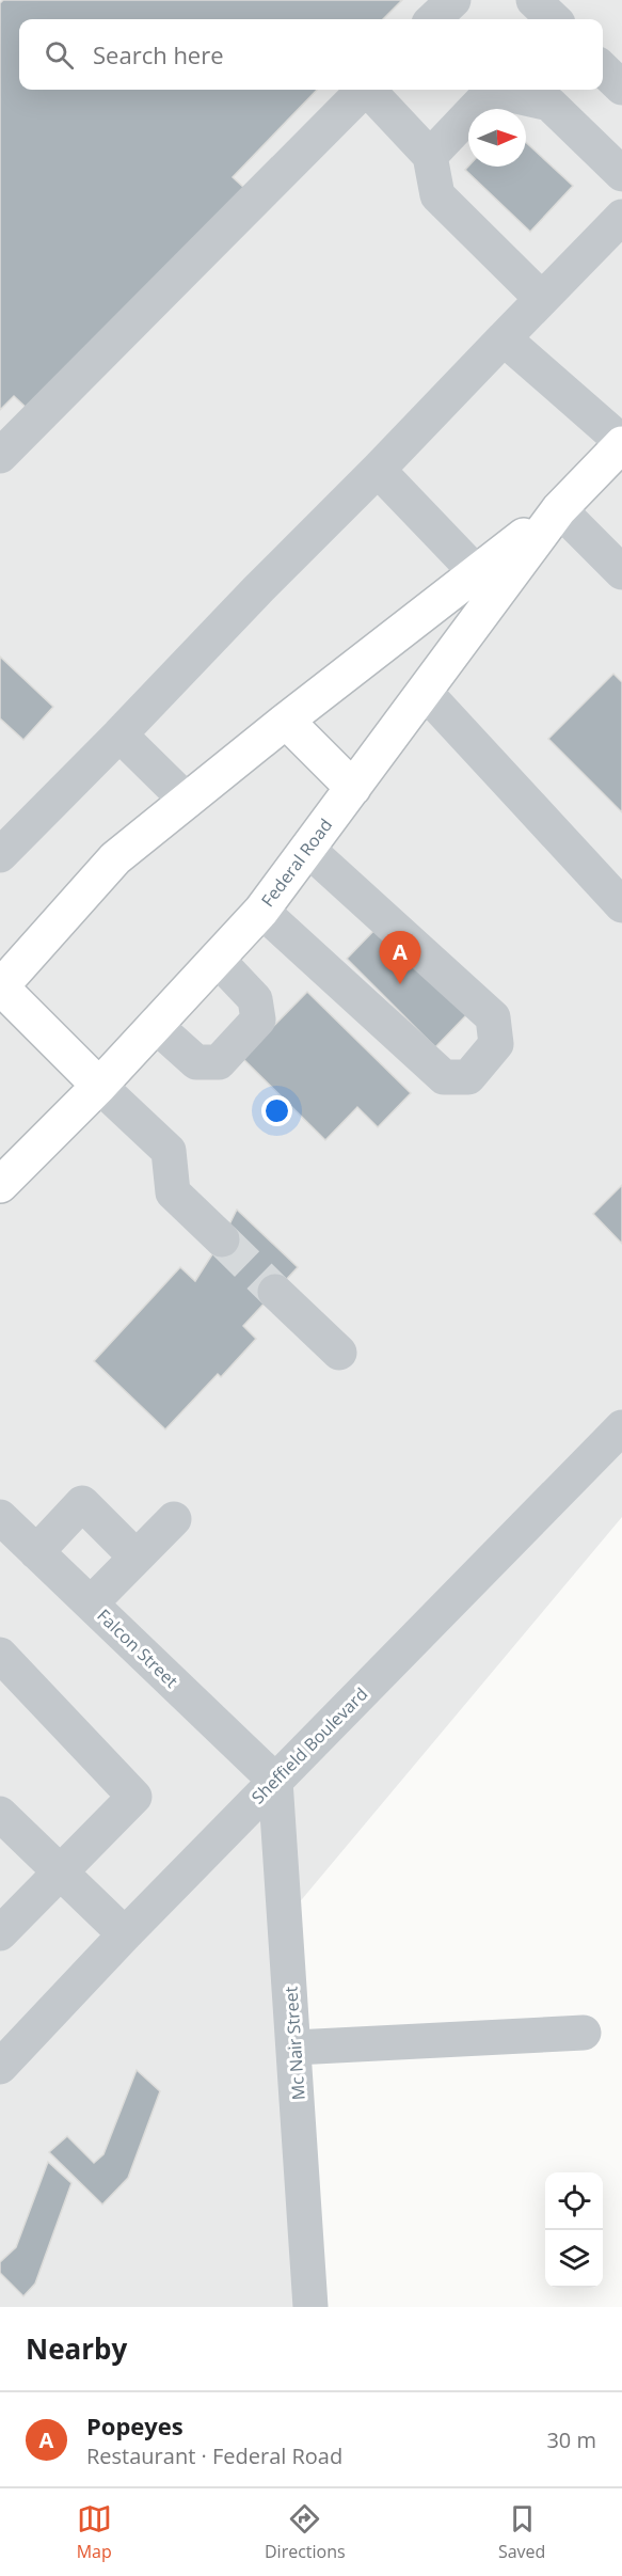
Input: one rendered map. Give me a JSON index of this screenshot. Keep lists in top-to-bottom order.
{
  "streets": {
    "main road": ["Federal Road"],
    "street": ["Falcon Street", "Sheffield Boulevard", "Mc Nair Street"]
  },
  "crossings": [
    ["Falcon Street", "Sheffield Boulevard"],
    ["Falcon Street", "Mc Nair Street"],
    ["Sheffield Boulevard", "Mc Nair Street"]
  ],
  "north": "right",
  "page": {
    "search": "Search here",
    "pins": "A",
    "heading": "Nearby",
    "list": [
      {
        "mark": "A",
        "name": "Popeyes",
        "note": "Restaurant · Federal Road",
        "value": "30 m"
      }
    ],
    "nav": ["Map", "Directions", "Saved"]
  }
}
